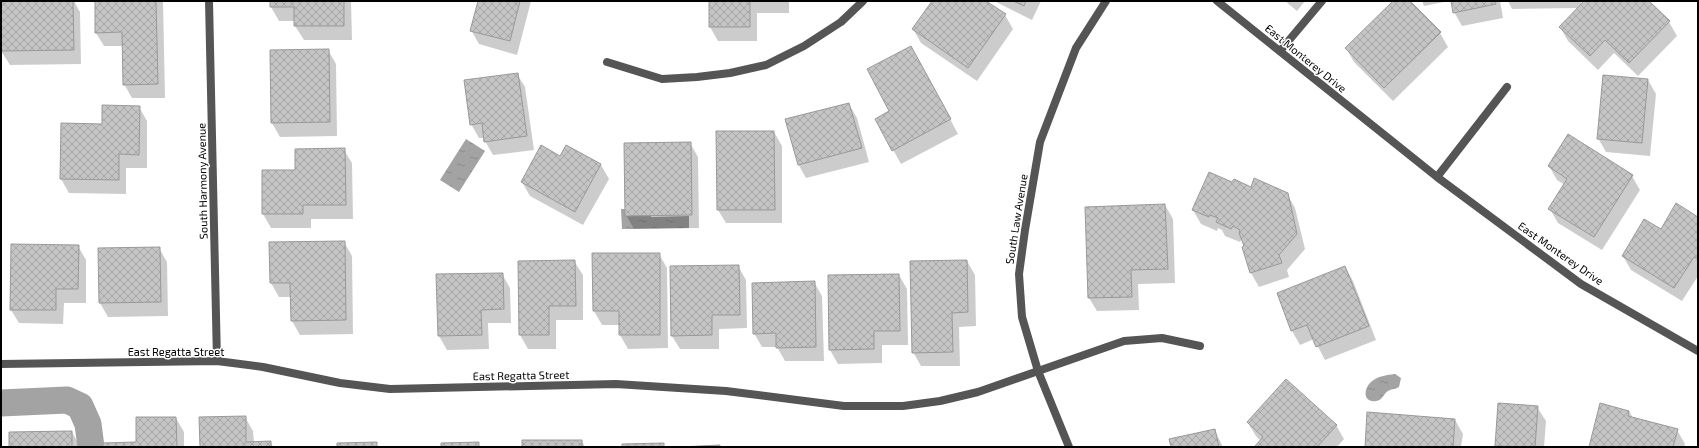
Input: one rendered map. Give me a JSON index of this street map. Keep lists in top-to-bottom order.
{
  "streets": {
    "street": [
      "East Monterey Drive",
      "South Harmony Avenue",
      "South Law Avenue",
      "East Regatta Street"
    ]
  },
  "crossings": [
    ["South Harmony Avenue", "East Regatta Street"],
    ["South Law Avenue", "East Regatta Street"]
  ]
}
